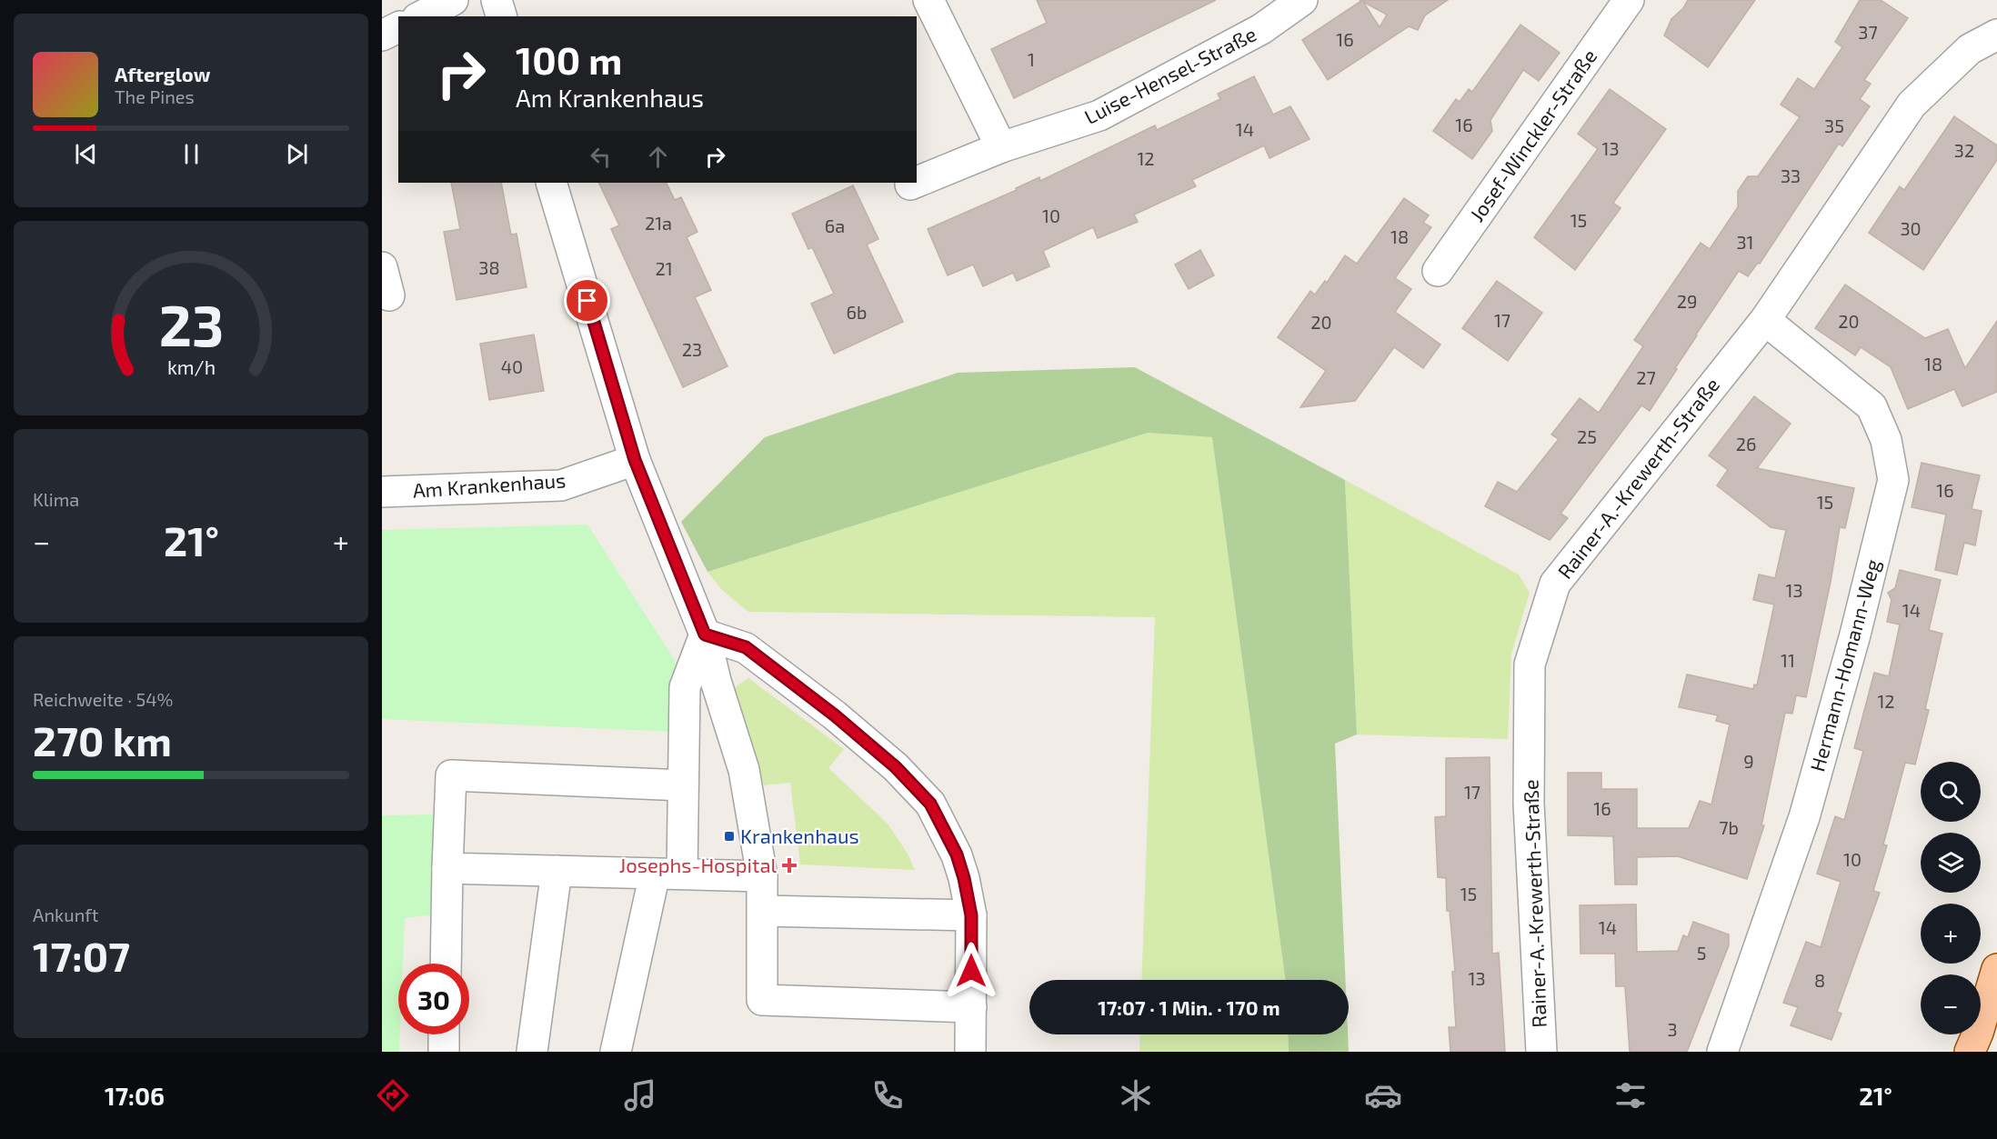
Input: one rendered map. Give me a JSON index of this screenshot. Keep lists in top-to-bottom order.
{
  "streets": {
    "street": [
      "Luise-Hensel-Straße",
      "Josef-Winckler-Straße",
      "Rainer-A.-Krewerth-Straße",
      "Am Krankenhaus",
      "Hermann-Homann-Weg"
    ]
  },
  "crossings": [
    ["Rainer-A.-Krewerth-Straße", "Hermann-Homann-Weg"]
  ],
  "places": {
    "transit": ["Krankenhaus"],
    "health": ["Josephs-Hospital"]
  },
  "house_numbers": [
    "37",
    "16",
    "1",
    "16",
    "35",
    "14",
    "13",
    "32",
    "12",
    "33",
    "10",
    "15",
    "21a",
    "6a",
    "30",
    "18",
    "31",
    "38",
    "21",
    "29",
    "6b",
    "17",
    "20",
    "20",
    "23",
    "18",
    "40",
    "27",
    "25",
    "26",
    "16",
    "15",
    "13",
    "14",
    "11",
    "12",
    "9",
    "17",
    "16",
    "7b",
    "10",
    "15",
    "14",
    "5",
    "13",
    "8",
    "3"
  ],
  "page": {
    "turn": ["100 m", "Am Krankenhaus"],
    "song": ["Afterglow", "The Pines"],
    "tile": [
      "Klima",
      ["Reichweite · 54%", "270 km"],
      ["Ankunft", "17:07"]
    ],
    "heat": ["−", "21°", "+"],
    "map_buttons": ["+", "−"],
    "limit": "30",
    "trip": "17:07 · 1 Min. · 170 m",
    "tabs": ["17:06", "21°"],
    "gauge": ["23", "km/h"]
  }
}
